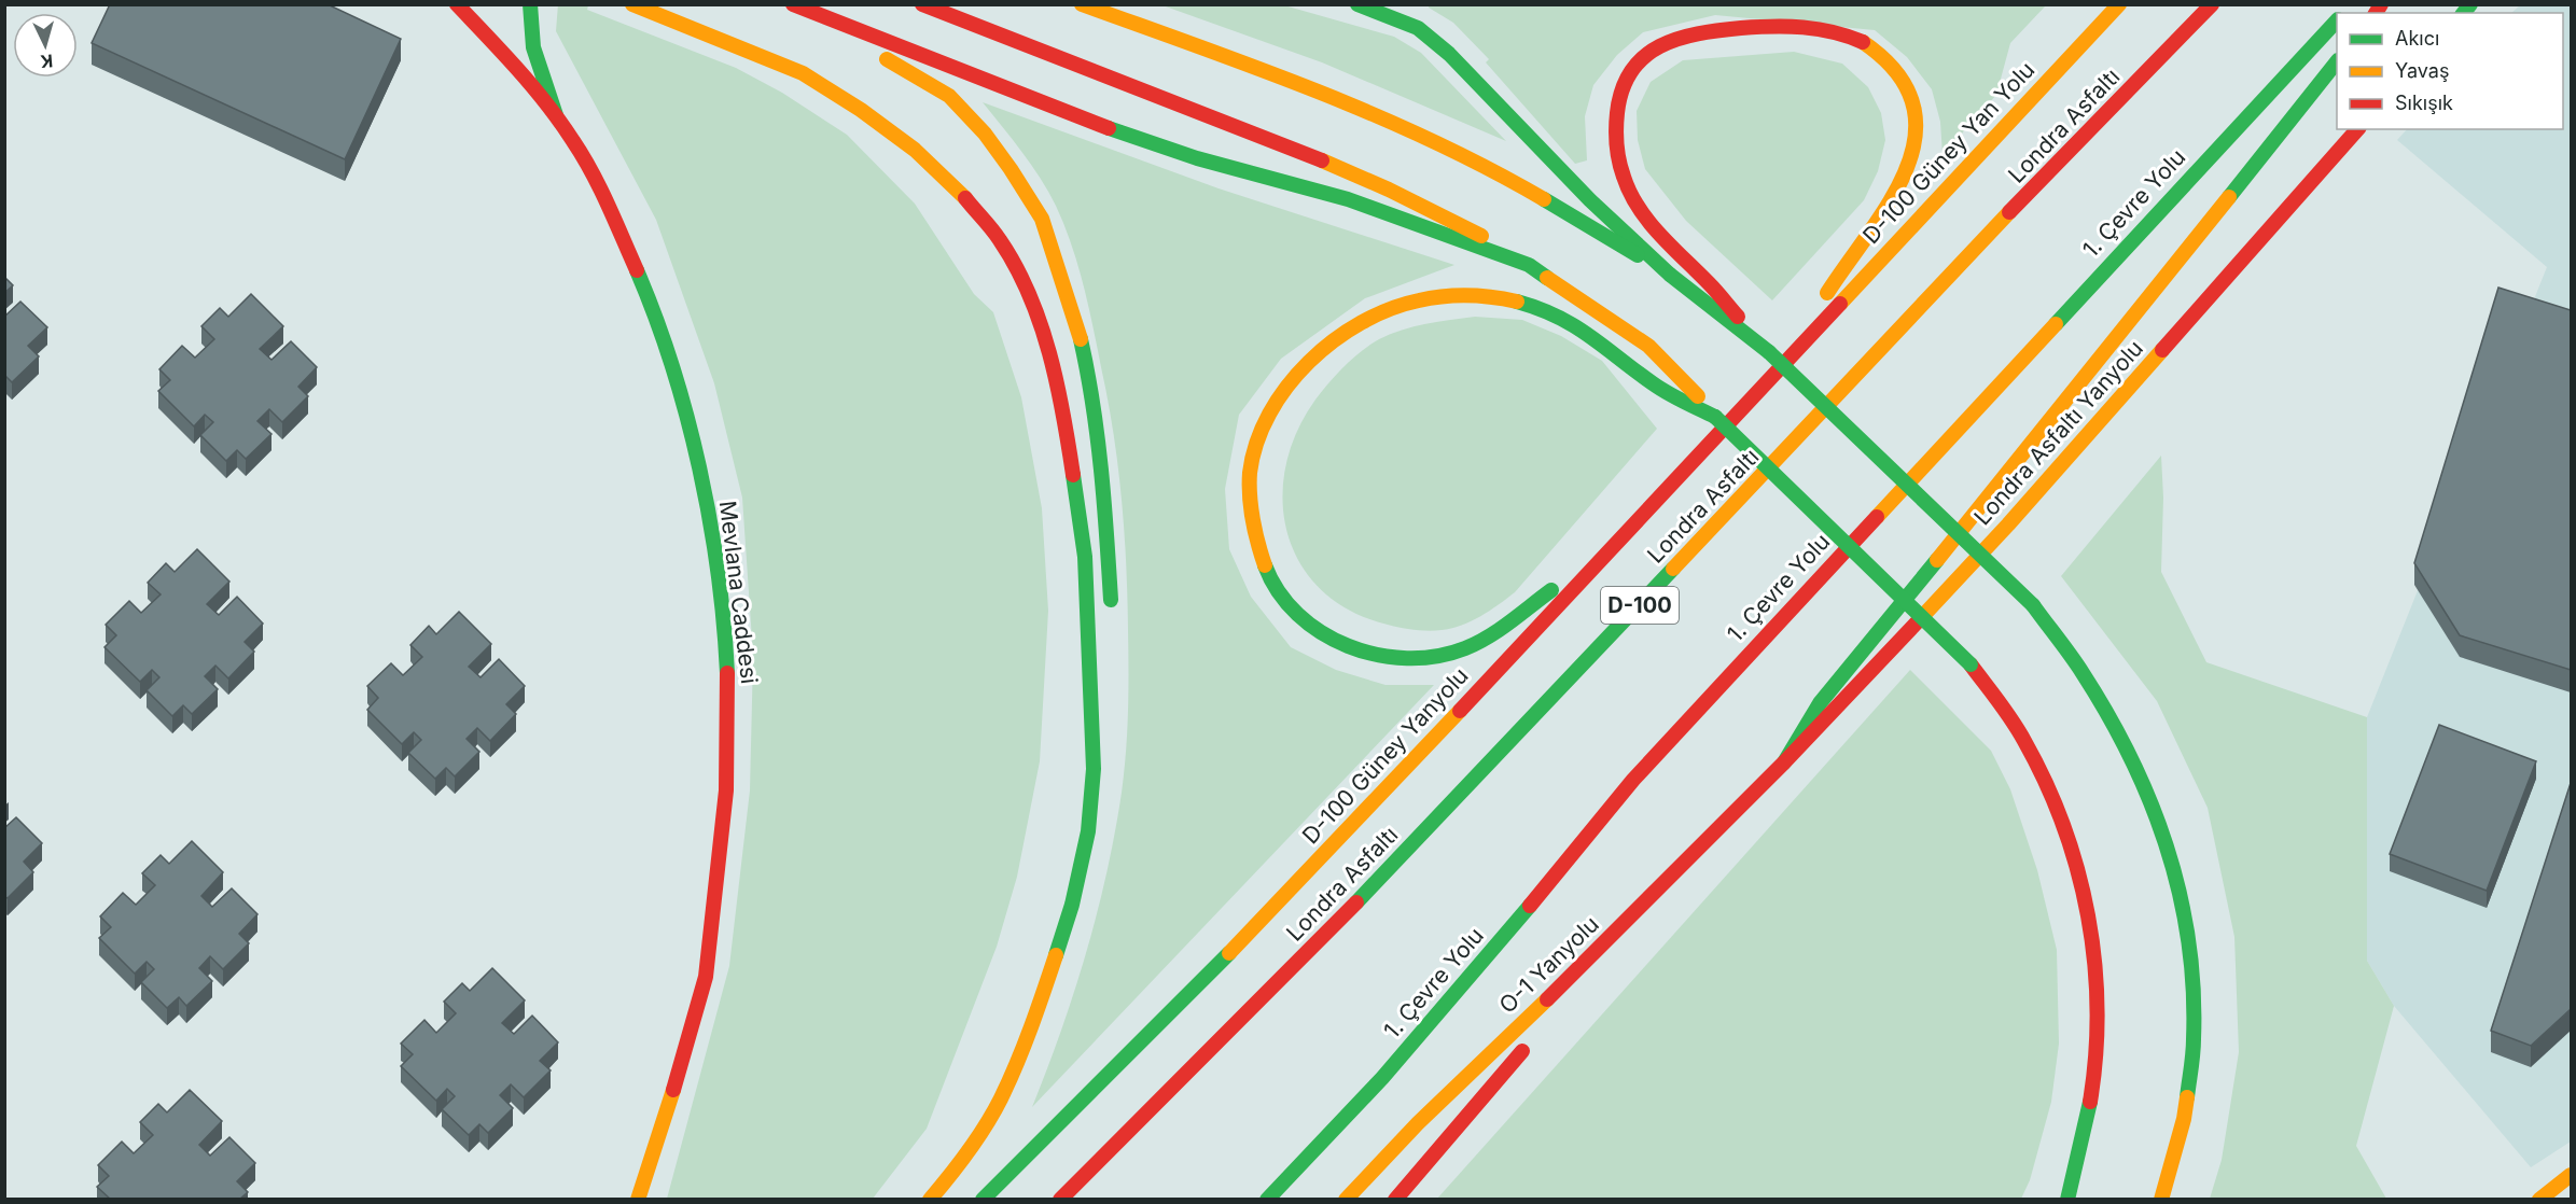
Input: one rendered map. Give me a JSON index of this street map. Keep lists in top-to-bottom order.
{
  "streets": {
    "main road": [
      "Londra Asfaltı",
      "D-100 Güney Yan Yolu",
      "1. Çevre Yolu",
      "Londra Asfaltı Yanyolu",
      "Mevlana Caddesi",
      "D-100",
      "D-100 Güney Yanyolu",
      "O-1 Yanyolu"
    ]
  },
  "crossings": [
    ["D-100 Güney Yan Yolu", "D-100 Güney Yanyolu"],
    ["Londra Asfaltı Yanyolu", "O-1 Yanyolu"]
  ],
  "legend": ["Akıcı", "Yavaş", "Sıkışık"],
  "north": "bottom"
}
